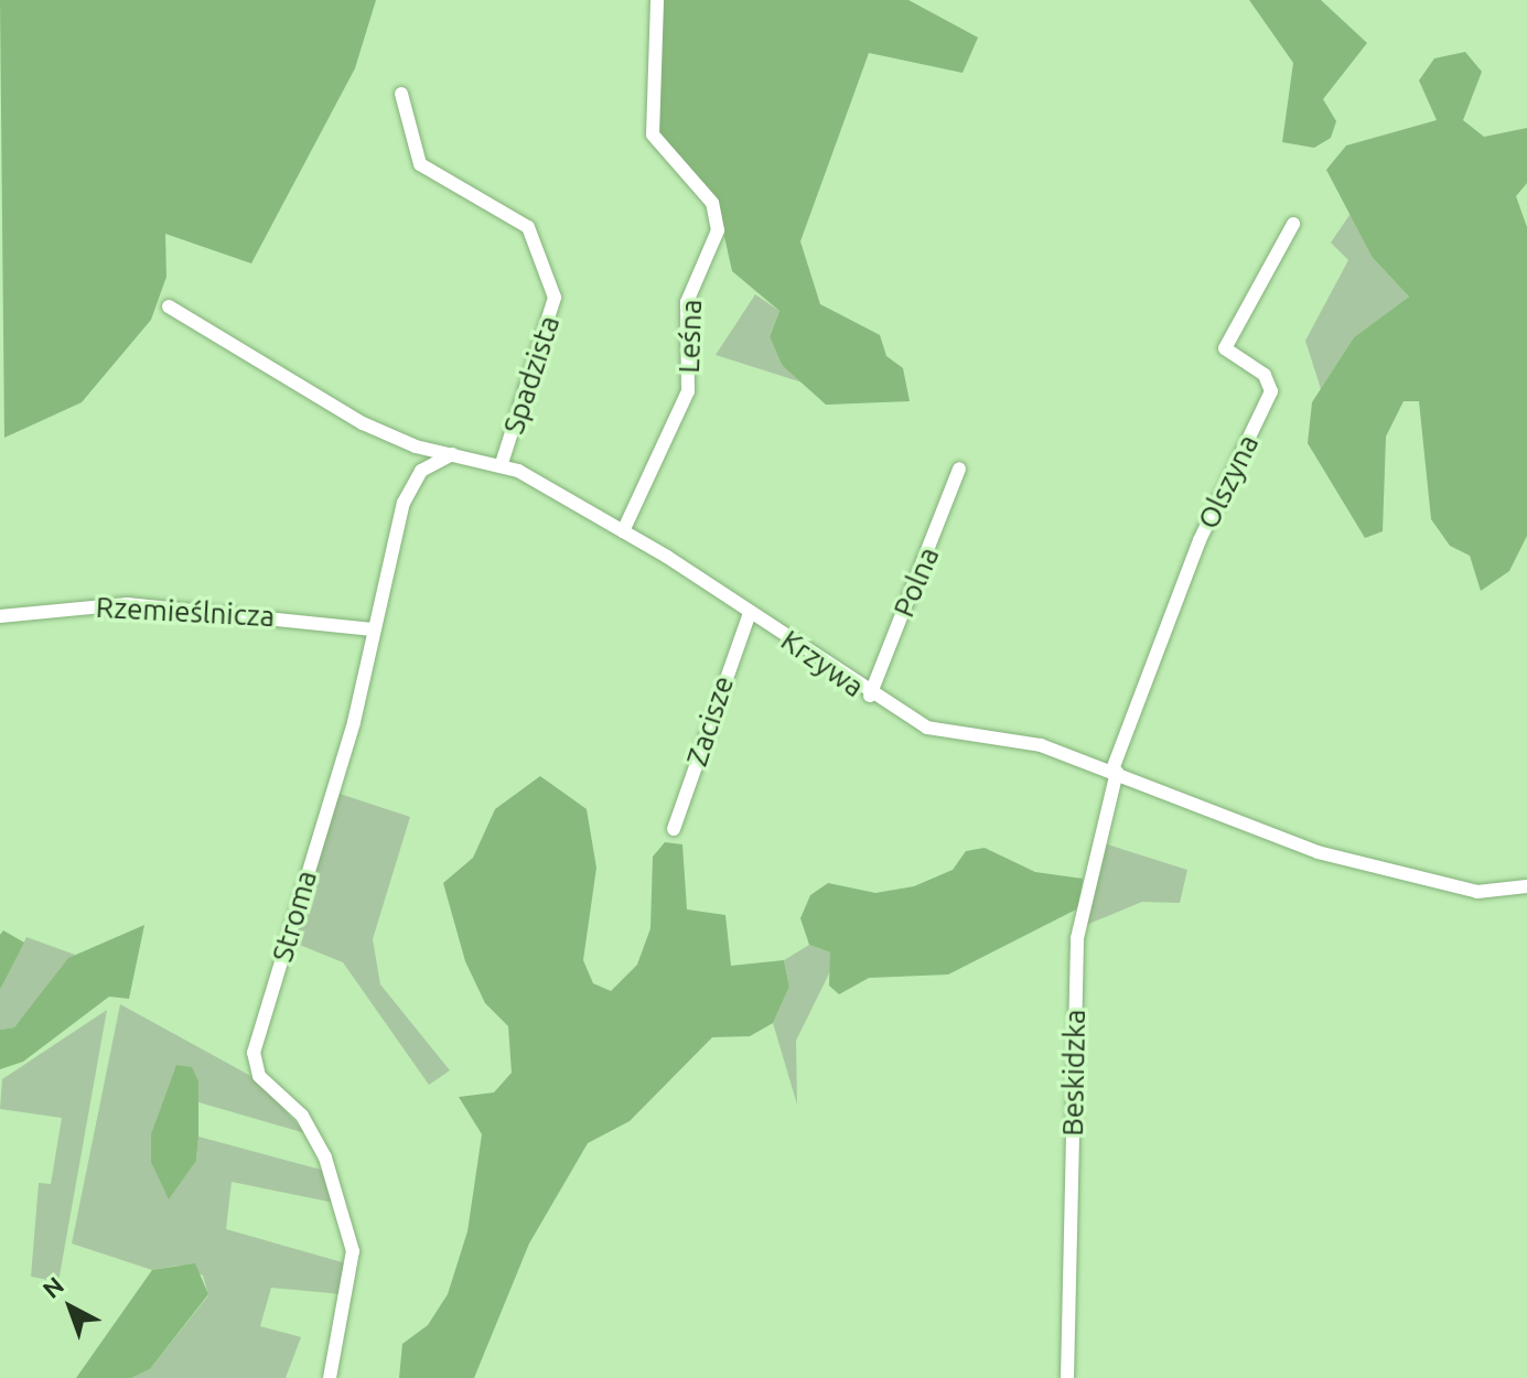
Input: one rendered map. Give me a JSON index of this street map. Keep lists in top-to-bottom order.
{
  "streets": {
    "street": [
      "Leśna",
      "Spadzista",
      "Olszyna",
      "Polna",
      "Rzemieślnicza",
      "Krzywa",
      "Zacisze",
      "Stroma",
      "Beskidzka"
    ]
  },
  "crossings": [
    ["Leśna", "Krzywa"],
    ["Spadzista", "Krzywa"],
    ["Olszyna", "Krzywa"],
    ["Olszyna", "Beskidzka"],
    ["Polna", "Krzywa"],
    ["Rzemieślnicza", "Stroma"],
    ["Krzywa", "Zacisze"],
    ["Krzywa", "Stroma"],
    ["Krzywa", "Beskidzka"]
  ],
  "north": "top left"
}
